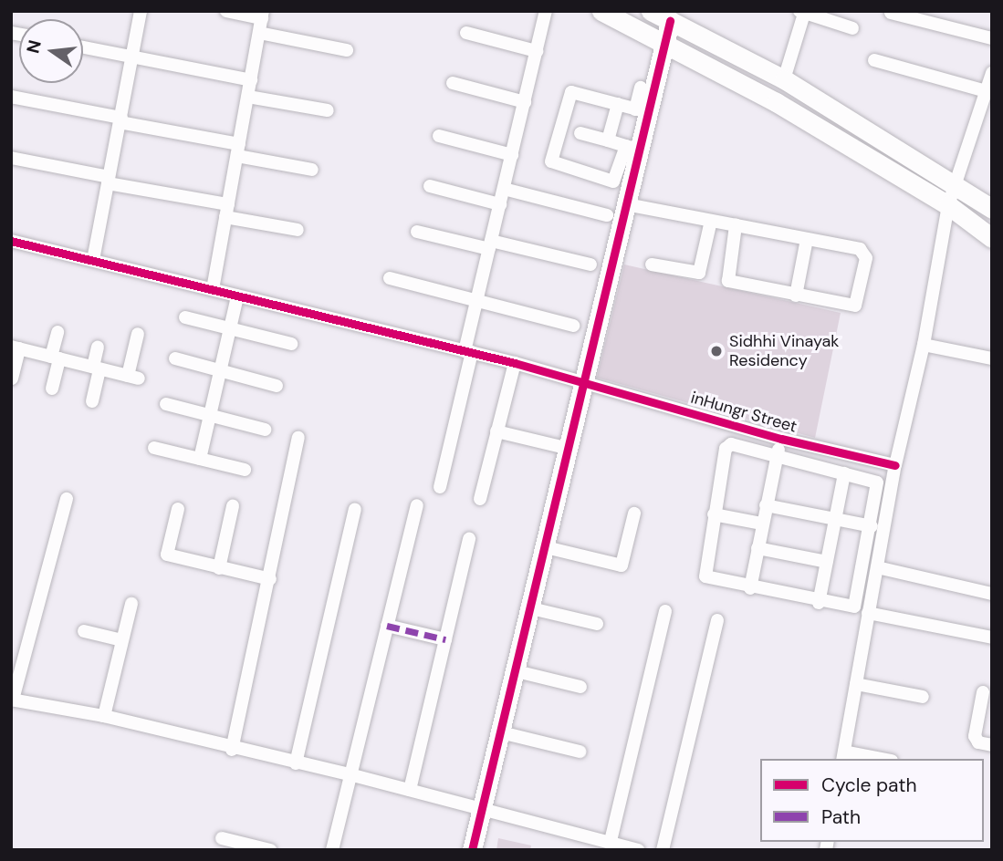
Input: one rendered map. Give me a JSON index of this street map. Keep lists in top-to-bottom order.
{
  "streets": {
    "street": ["inHungr Street"]
  },
  "places": ["Sidhhi Vinayak Residency"],
  "legend": ["Cycle path", "Path"],
  "north": "left"
}
